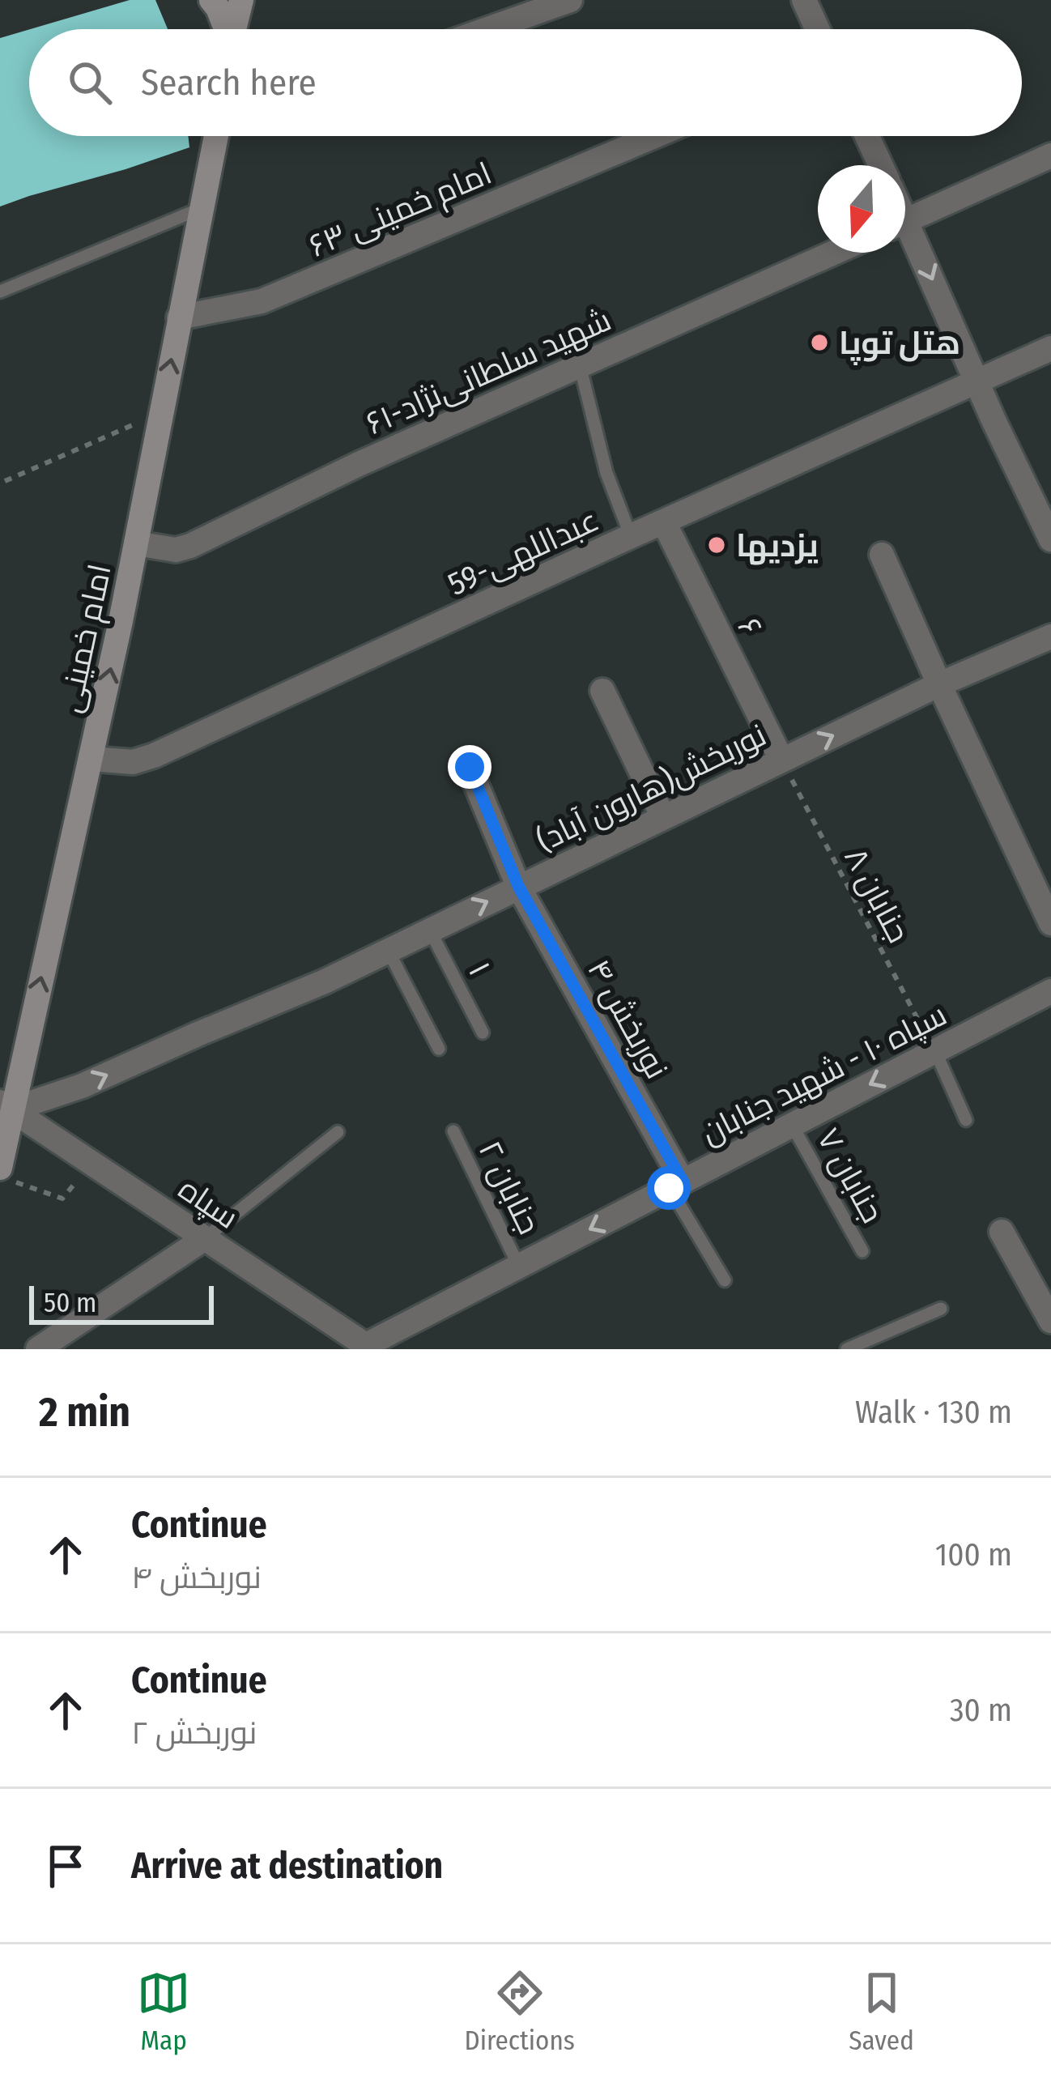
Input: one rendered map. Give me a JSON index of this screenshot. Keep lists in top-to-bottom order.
{
  "streets": {
    "main road": ["امام خمینی"],
    "street": [
      "امام خمینی ۶۳",
      "شهید سلطانی‌نژاد-۶۱",
      "عبداللهی-59",
      "۶",
      "نوربخش(هارون آباد)",
      "نوربخش ۴",
      "سپاه ۱۰ - شهید جنابان",
      "سپاه"
    ],
    "lane": ["۱", "جنابان ۷", "جنابان ۲"],
    "path": ["جنابان ۸"]
  },
  "crossings": [
    ["امام خمینی ۶۳", "امام خمینی"],
    ["شهید سلطانی‌نژاد-۶۱", "امام خمینی"],
    ["عبداللهی-59", "۶"],
    ["عبداللهی-59", "امام خمینی"],
    ["۶", "نوربخش(هارون آباد)"],
    ["۶", "جنابان ۸"],
    ["امام خمینی", "نوربخش(هارون آباد)"],
    ["امام خمینی", "سپاه"],
    ["نوربخش(هارون آباد)", "جنابان ۸"],
    ["نوربخش(هارون آباد)", "۱"],
    ["نوربخش(هارون آباد)", "نوربخش ۴"],
    ["نوربخش(هارون آباد)", "سپاه"],
    ["جنابان ۸", "سپاه ۱۰ - شهید جنابان"],
    ["نوربخش ۴", "سپاه ۱۰ - شهید جنابان"],
    ["سپاه ۱۰ - شهید جنابان", "جنابان ۷"],
    ["سپاه ۱۰ - شهید جنابان", "جنابان ۲"],
    ["سپاه ۱۰ - شهید جنابان", "سپاه"]
  ],
  "one_way": ["امام خمینی", "نوربخش(هارون آباد)", "سپاه ۱۰ - شهید جنابان"],
  "places": ["هتل توپا", "یزدیها"],
  "scale_bar": "50 m",
  "north": "bottom",
  "page": {
    "search": "Search here",
    "scale": "50 m",
    "heading": ["2 min", "Walk · 130 m"],
    "list": [
      ["Continue", "نوربخش ۴", "100 m"],
      ["Continue", "نوربخش ۲", "30 m"],
      "Arrive at destination"
    ],
    "nav": ["Map", "Directions", "Saved"]
  }
}
